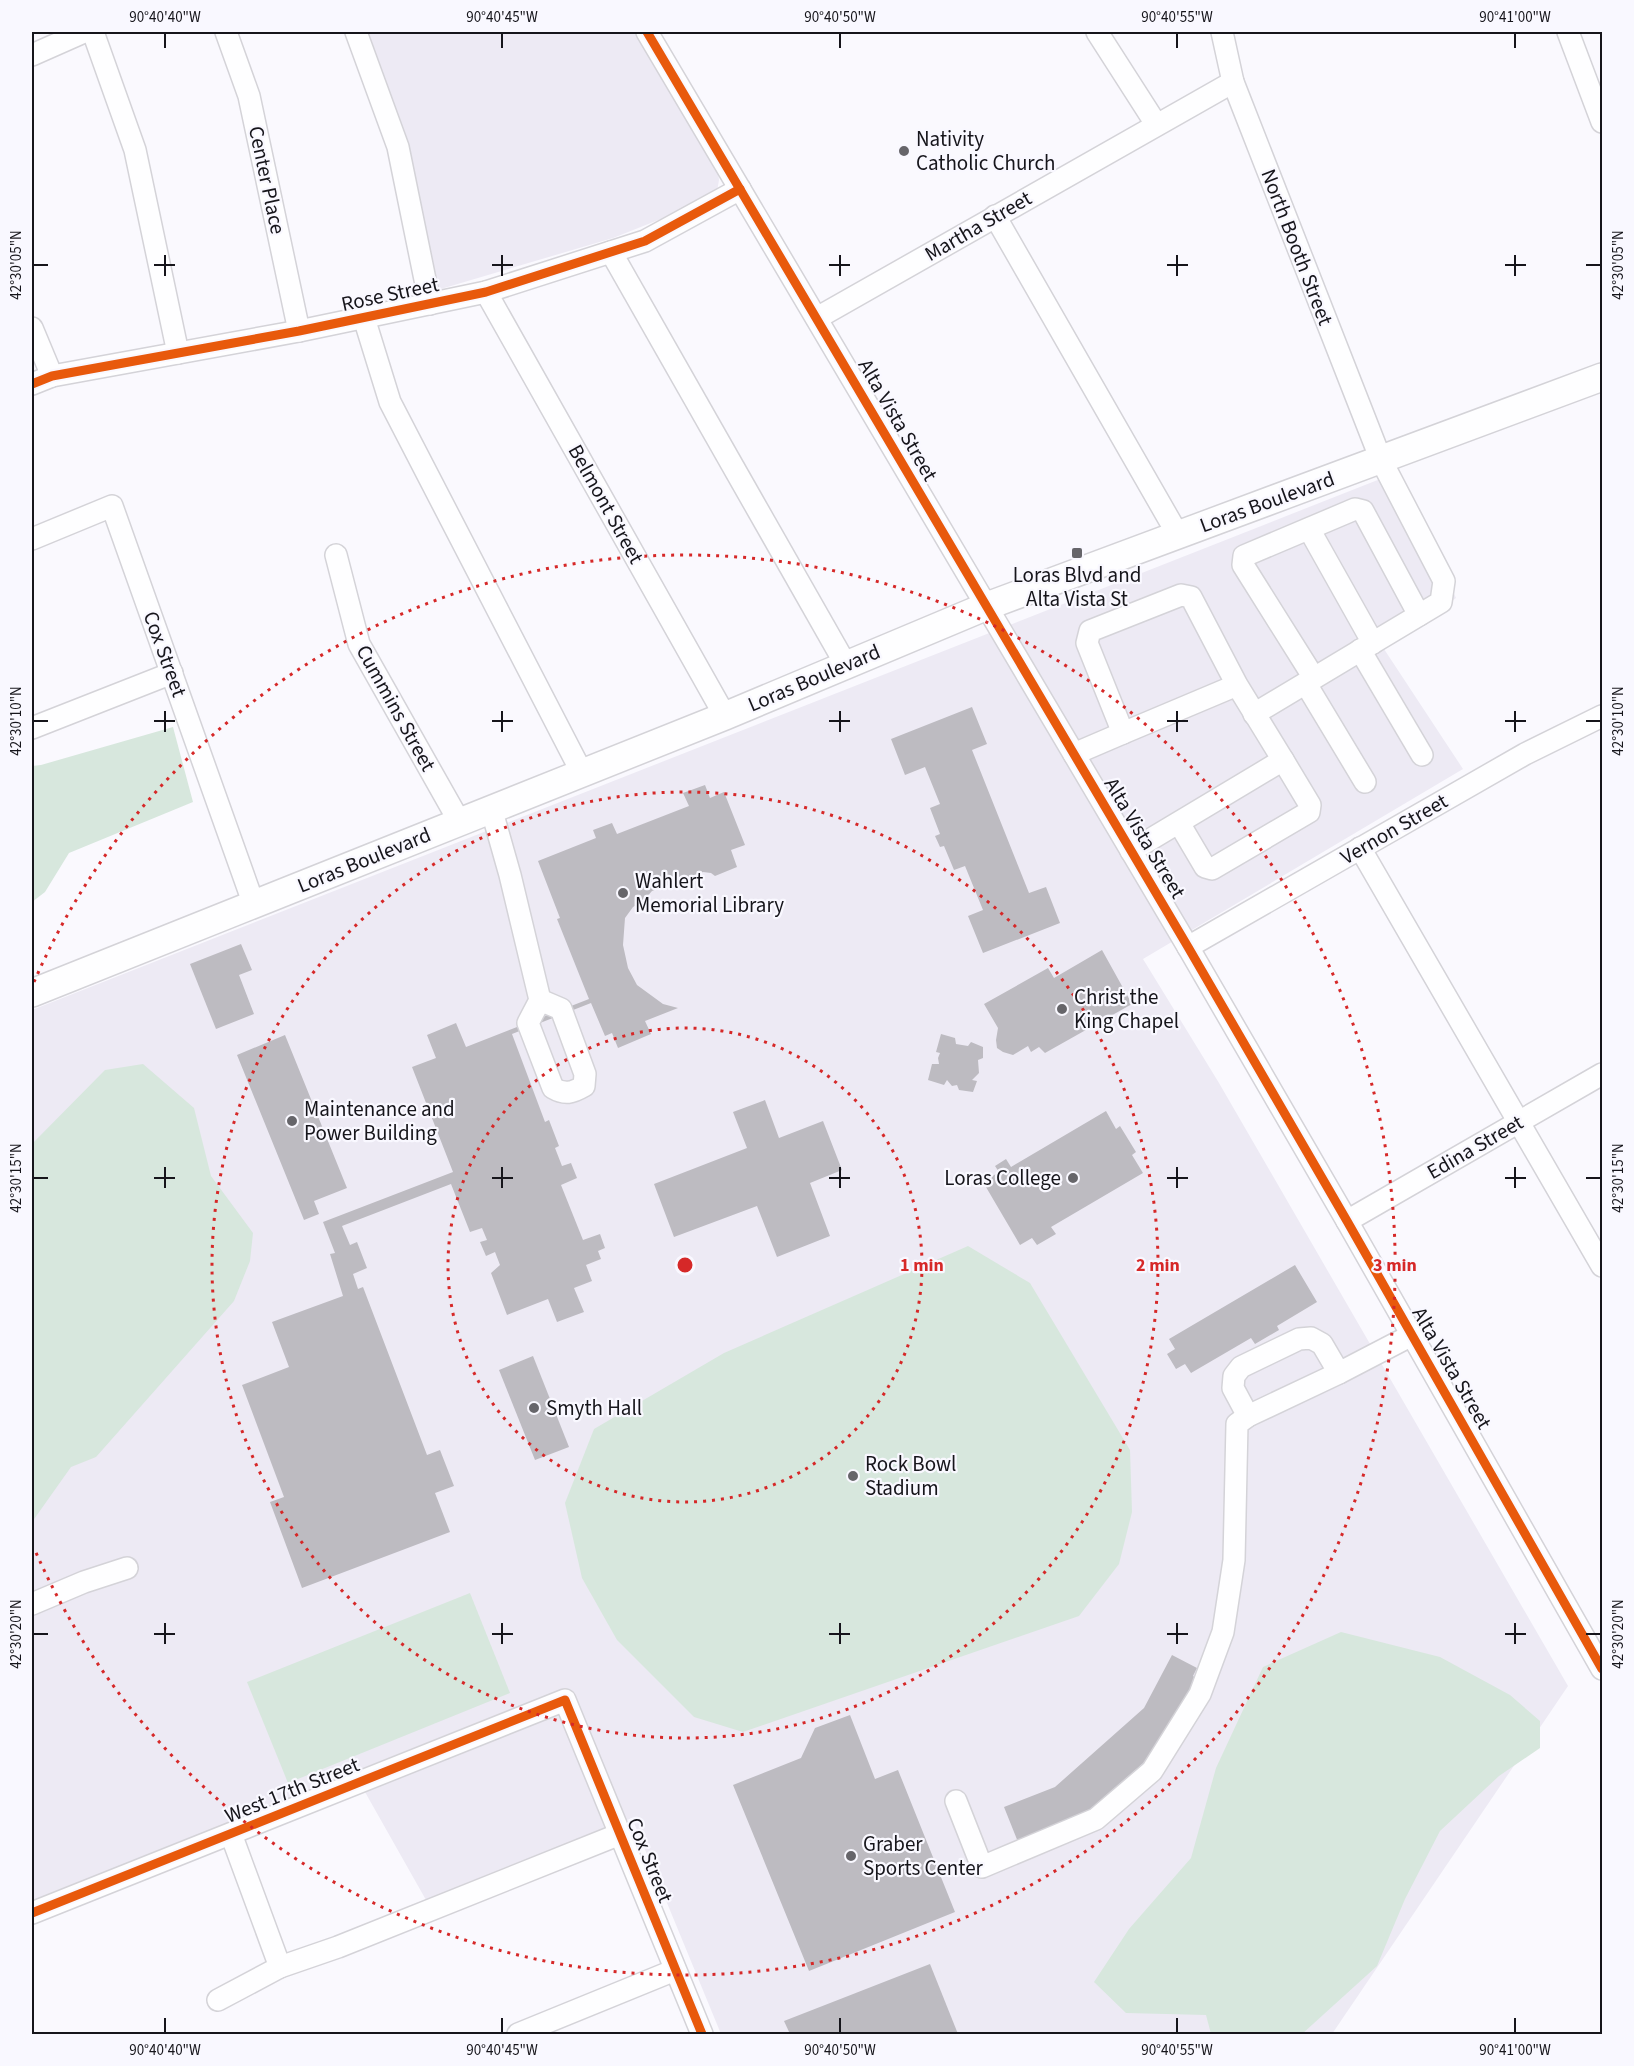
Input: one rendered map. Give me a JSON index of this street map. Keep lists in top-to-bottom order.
{
  "streets": {
    "main road": ["Loras Boulevard"],
    "street": [
      "Center Place",
      "Martha Street",
      "North Booth Street",
      "Rose Street",
      "Alta Vista Street",
      "Belmont Street",
      "Cox Street",
      "Cummins Street",
      "Vernon Street",
      "Edina Street",
      "West 17th Street"
    ]
  },
  "crossings": [
    ["Center Place", "Rose Street"],
    ["Martha Street", "North Booth Street"],
    ["Martha Street", "Alta Vista Street"],
    ["North Booth Street", "Loras Boulevard"],
    ["Rose Street", "Alta Vista Street"],
    ["Rose Street", "Belmont Street"],
    ["Alta Vista Street", "Loras Boulevard"],
    ["Alta Vista Street", "Vernon Street"],
    ["Alta Vista Street", "Edina Street"],
    ["Loras Boulevard", "Belmont Street"],
    ["Loras Boulevard", "Cox Street"],
    ["Loras Boulevard", "Cummins Street"],
    ["Cox Street", "West 17th Street"]
  ],
  "places": {
    "other": [
      "Nativity Catholic Church",
      "Wahlert Memorial Library",
      "Christ the King Chapel",
      "Maintenance and Power Building",
      "Loras College",
      "Smyth Hall",
      "Rock Bowl Stadium",
      "Graber Sports Center"
    ],
    "transit": ["Loras Blvd and Alta Vista St"]
  },
  "coordinates": [
    "90°40'40\"W",
    "90°40'45\"W",
    "90°40'50\"W",
    "90°40'55\"W",
    "90°41'00\"W",
    "42°30'05\"N",
    "42°30'10\"N",
    "42°30'15\"N",
    "42°30'20\"N"
  ],
  "rings": ["1 min", "2 min", "3 min"]
}
